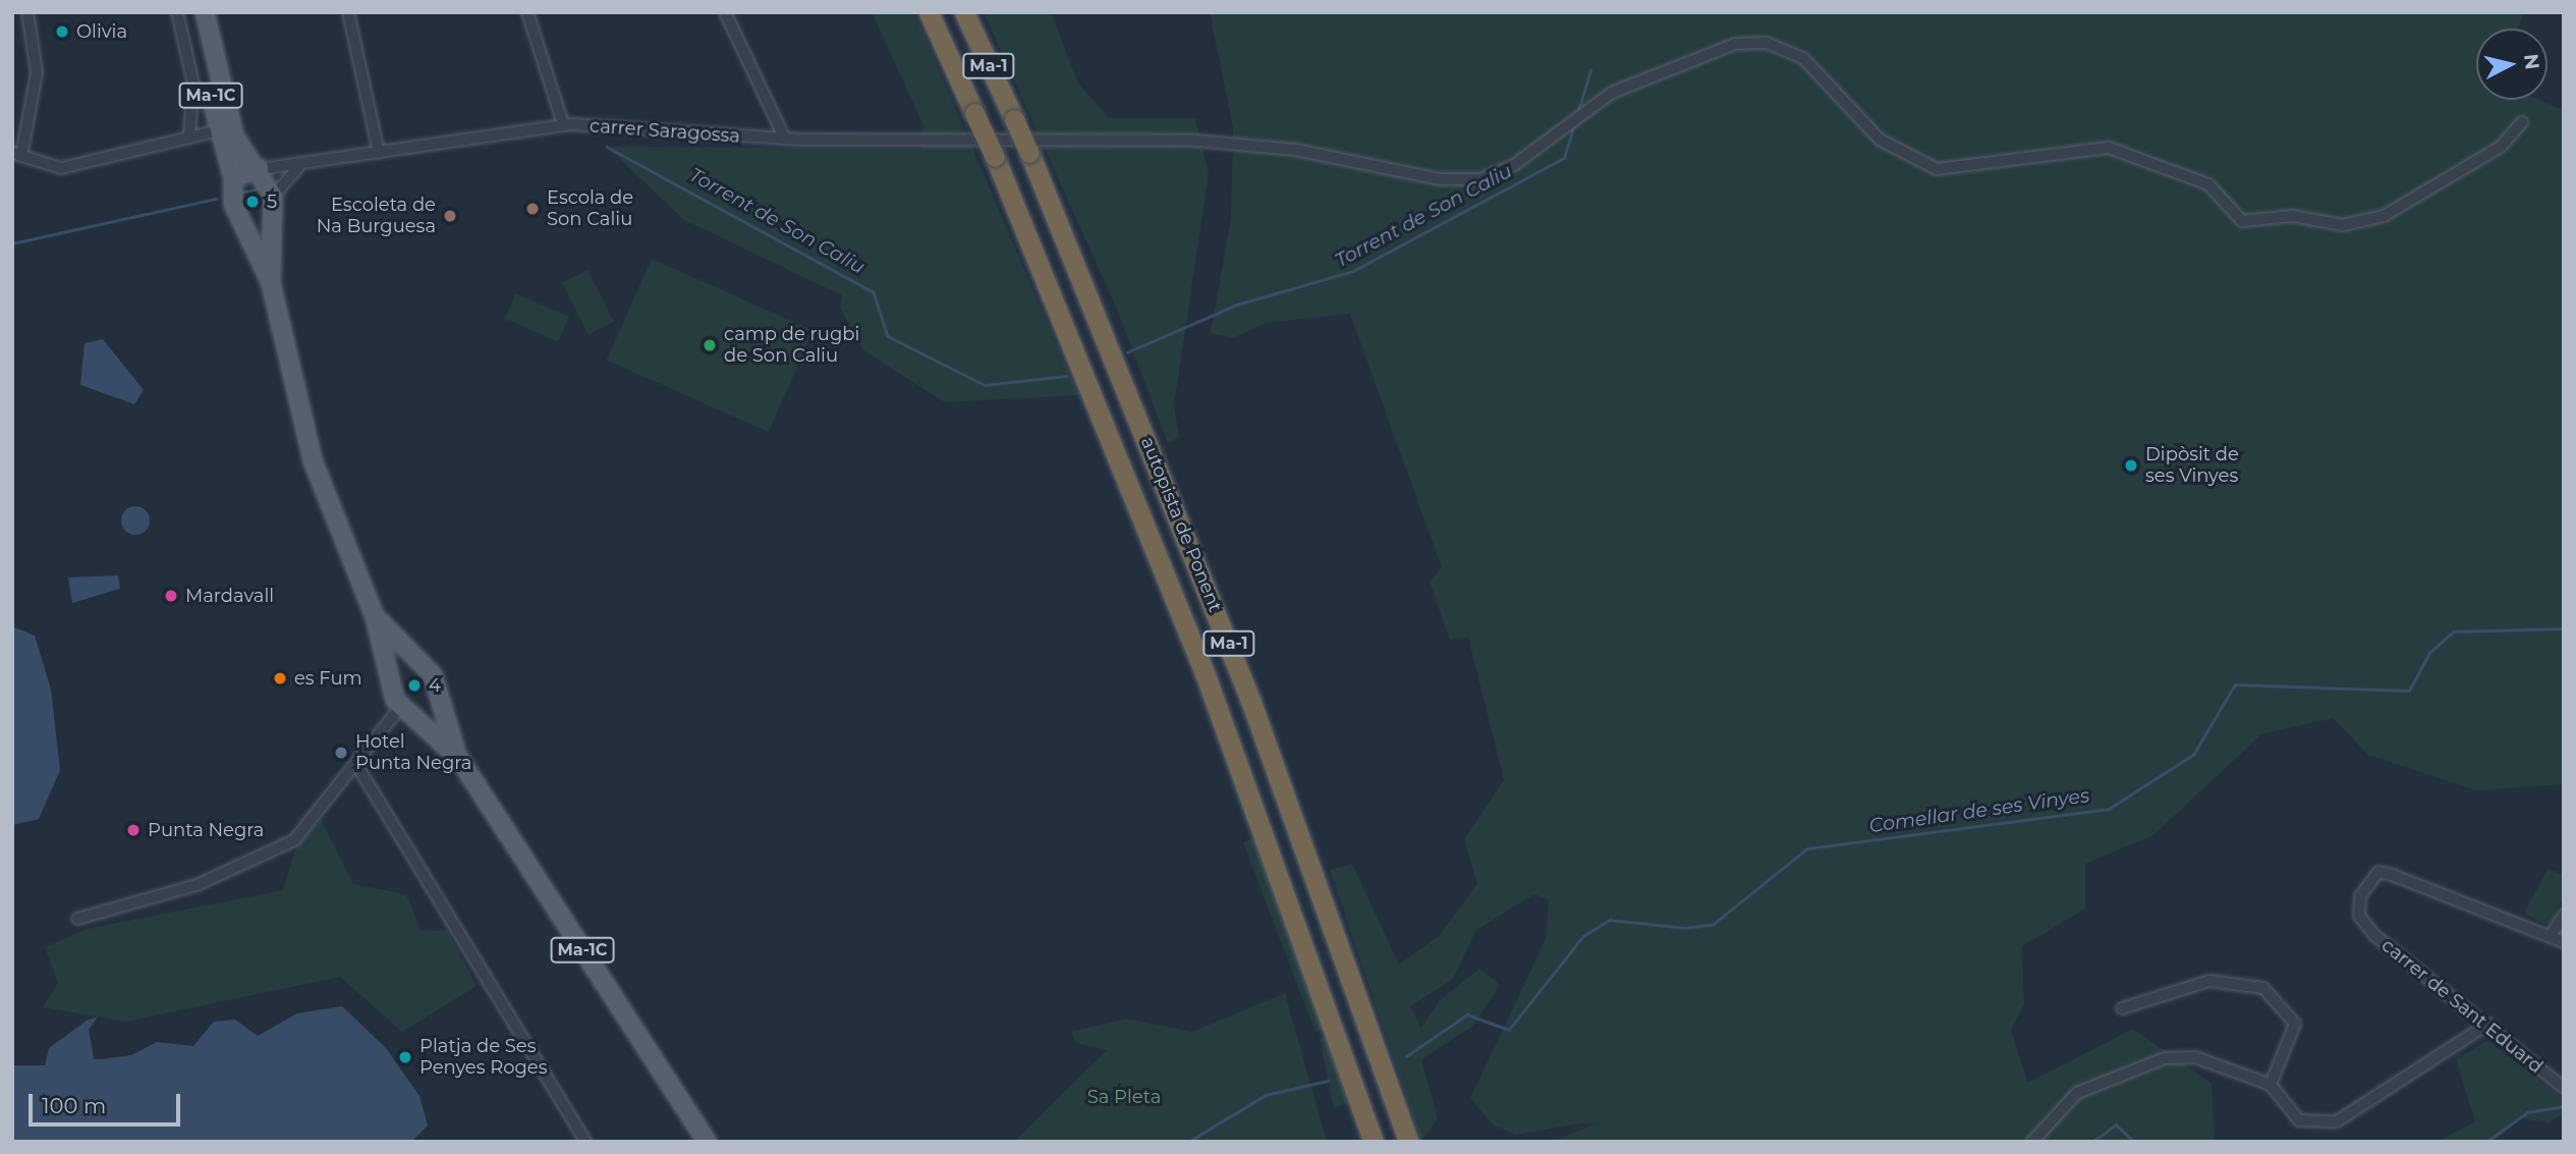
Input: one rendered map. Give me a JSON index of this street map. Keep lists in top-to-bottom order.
{
  "streets": {
    "highway": ["Ma-1", "autopista de Ponent"],
    "main road": ["Ma-1C"],
    "street": ["carrer Saragossa", "carrer de Sant Eduard"]
  },
  "crossings": [
    ["Ma-1", "carrer Saragossa"],
    ["Ma-1", "autopista de Ponent"],
    ["Ma-1C", "carrer Saragossa"],
    ["carrer Saragossa", "autopista de Ponent"]
  ],
  "water": ["Torrent de Son Caliu", "Comellar de ses Vinyes"],
  "parks": ["Sa Pleta"],
  "places": [
    "Olivia",
    "5",
    "Escola de Son Caliu",
    "Escoleta de Na Burguesa",
    "camp de rugbi de Son Caliu",
    "Dipòsit de ses Vinyes",
    "Mardavall",
    "es Fum",
    "4",
    "Hotel Punta Negra",
    "Punta Negra",
    "Platja de Ses Penyes Roges"
  ],
  "scale_bar": "100 m",
  "north": "right"
}
